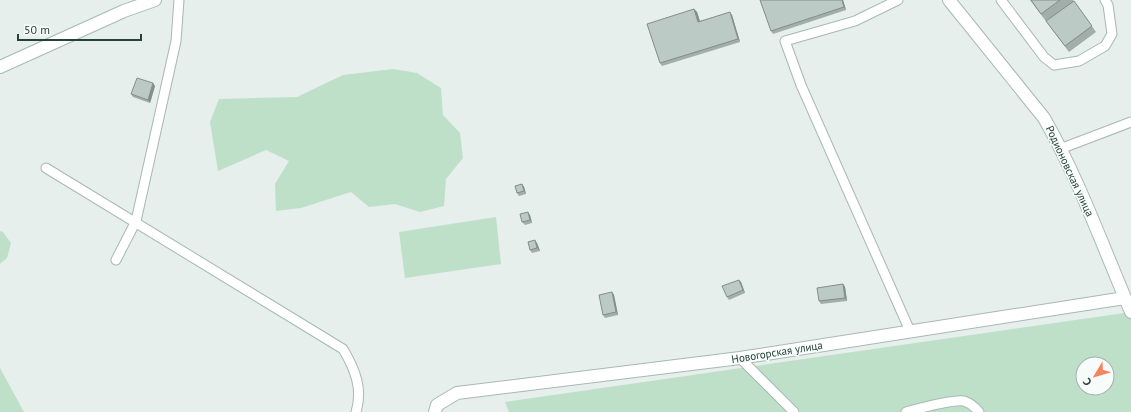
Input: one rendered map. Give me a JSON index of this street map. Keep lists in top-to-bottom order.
{
  "streets": {
    "street": ["Родионовская улица", "Новогорская улица"]
  },
  "crossings": [
    ["Родионовская улица", "Новогорская улица"]
  ],
  "scale_bar": "50 m",
  "north": "bottom left"
}
